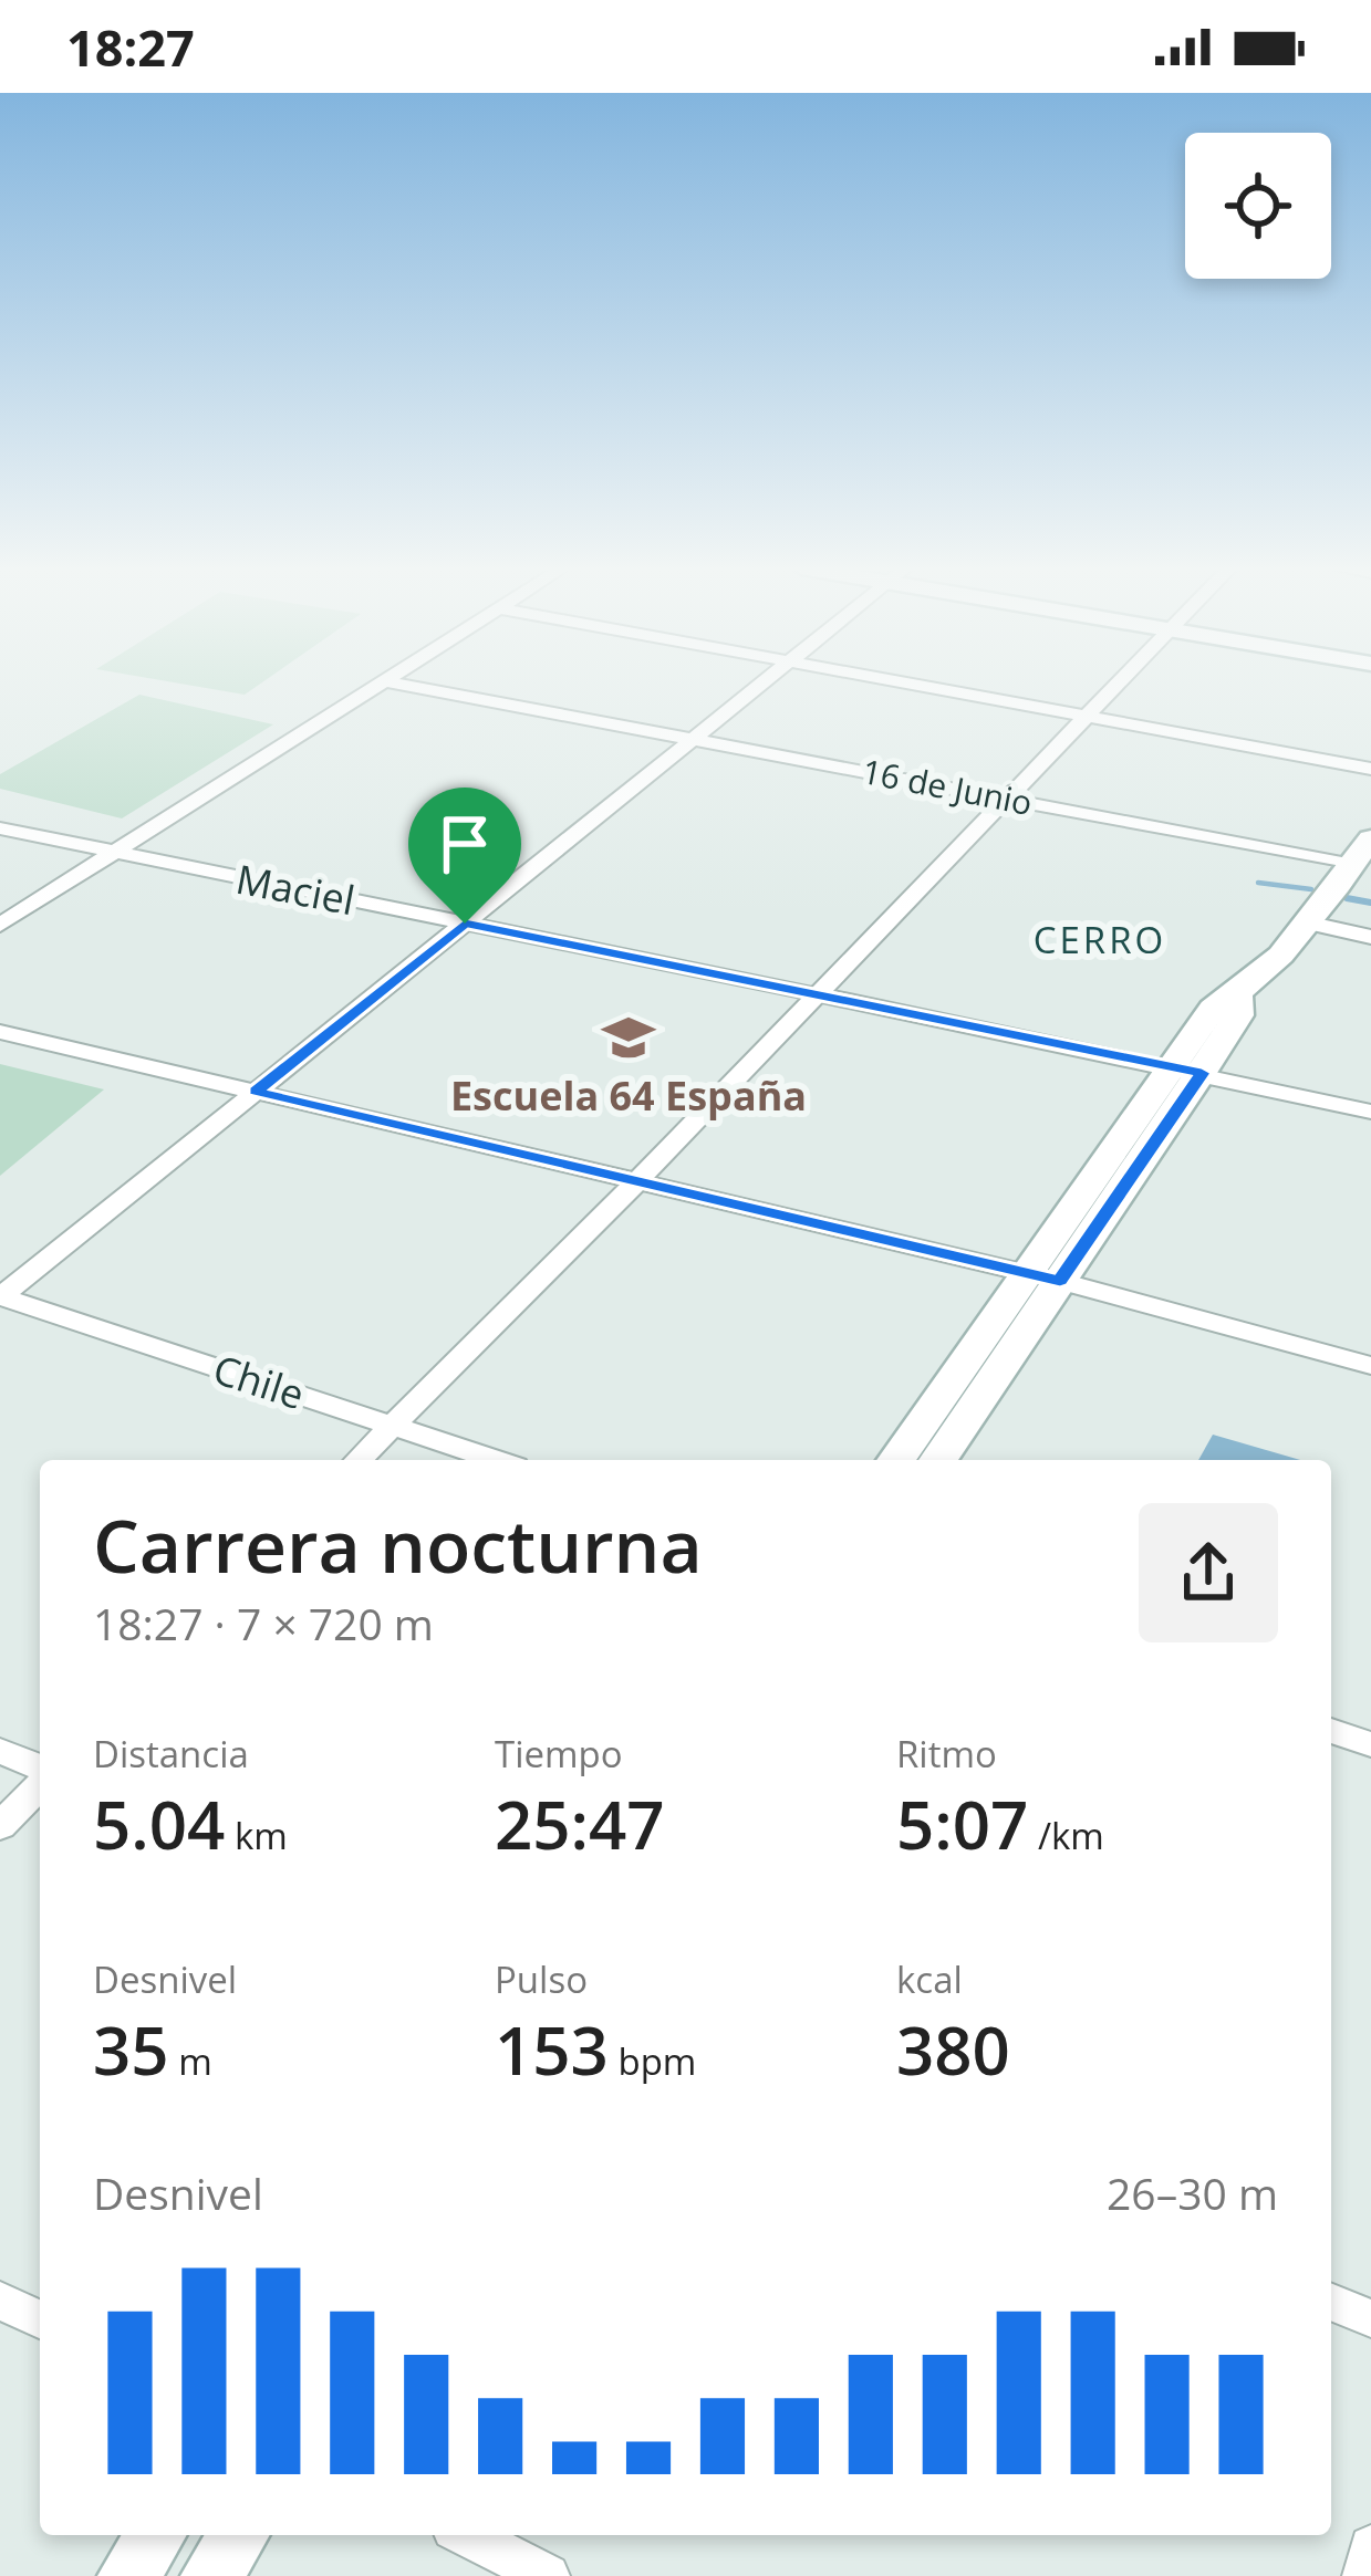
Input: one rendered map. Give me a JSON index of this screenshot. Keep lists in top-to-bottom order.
{
  "streets": {
    "street": ["16 de Junio", "Maciel", "Chile"]
  },
  "districts": ["CERRO"],
  "places": {
    "school or university": ["Escuela 64 España"]
  },
  "page": {
    "status": "18:27",
    "heading": ["Carrera nocturna", "18:27 · 7 × 720 m"],
    "stats": [
      ["Distancia", "5.04 km"],
      ["Tiempo", "25:47"],
      ["Ritmo", "5:07 /km"],
      ["Desnivel", "35 m"],
      ["Pulso", "153 bpm"],
      ["kcal", "380"]
    ],
    "chart": ["Desnivel", "26–30 m"]
  }
}
